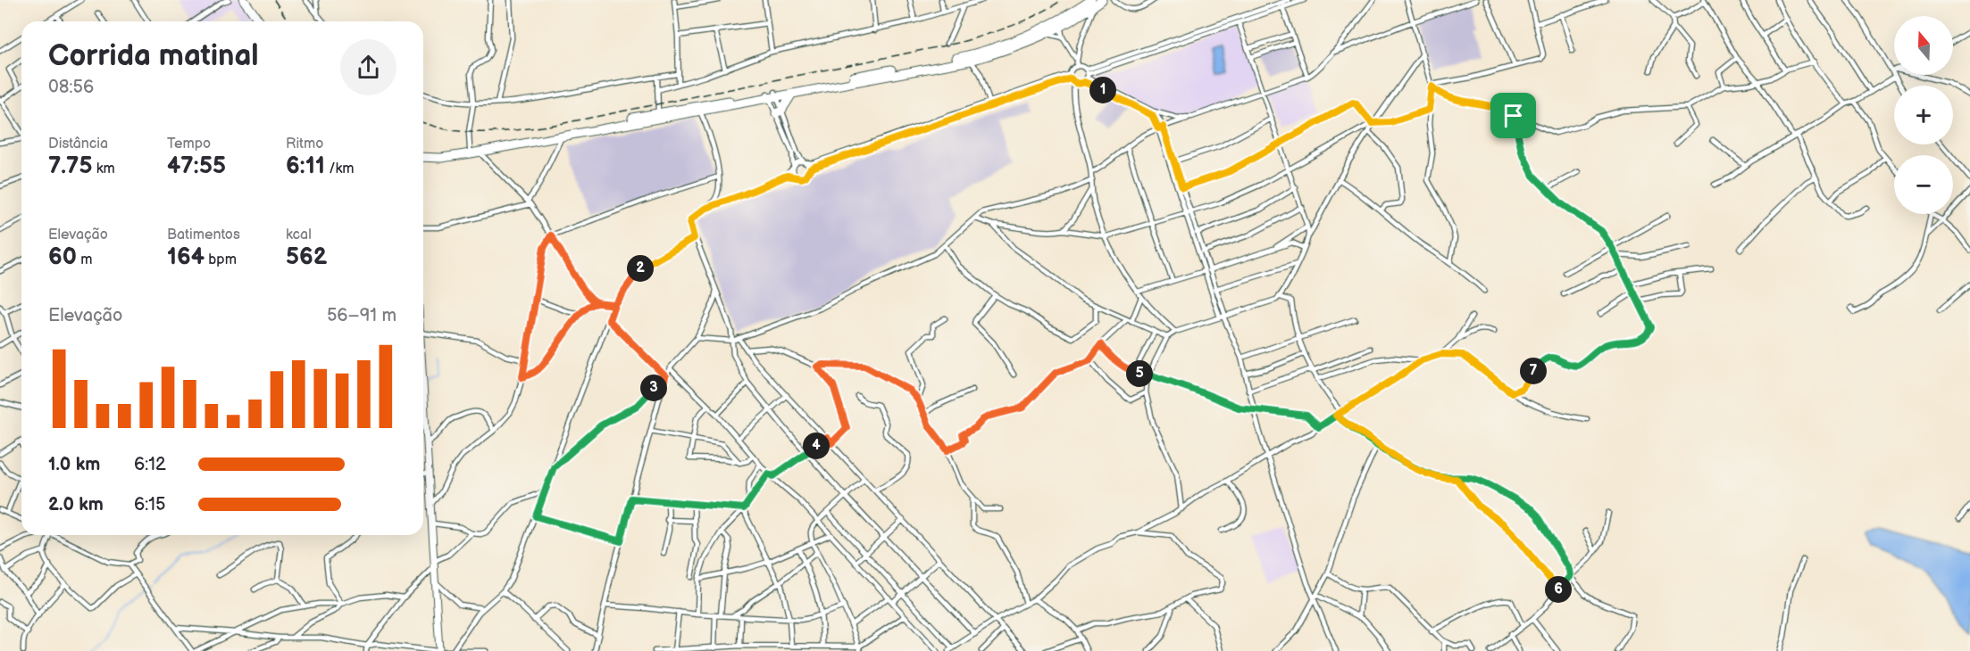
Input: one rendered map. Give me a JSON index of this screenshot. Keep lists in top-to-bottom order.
{
  "north": "top",
  "page": {
    "map_buttons": ["+", "−"],
    "heading": ["Corrida matinal", "08:56"],
    "pins": [
      "1",
      "2",
      "7",
      "5",
      "3",
      "4",
      "6"
    ],
    "stats": [
      ["Distância", "7.75 km"],
      ["Tempo", "47:55"],
      ["Ritmo", "6:11 /km"],
      ["Elevação", "60 m"],
      ["Batimentos", "164 bpm"],
      ["kcal", "562"]
    ],
    "chart": ["Elevação", "56–91 m"],
    "list": [
      {
        "name": "1.0 km",
        "note": "6:12"
      },
      {
        "name": "2.0 km",
        "note": "6:15"
      }
    ]
  }
}
